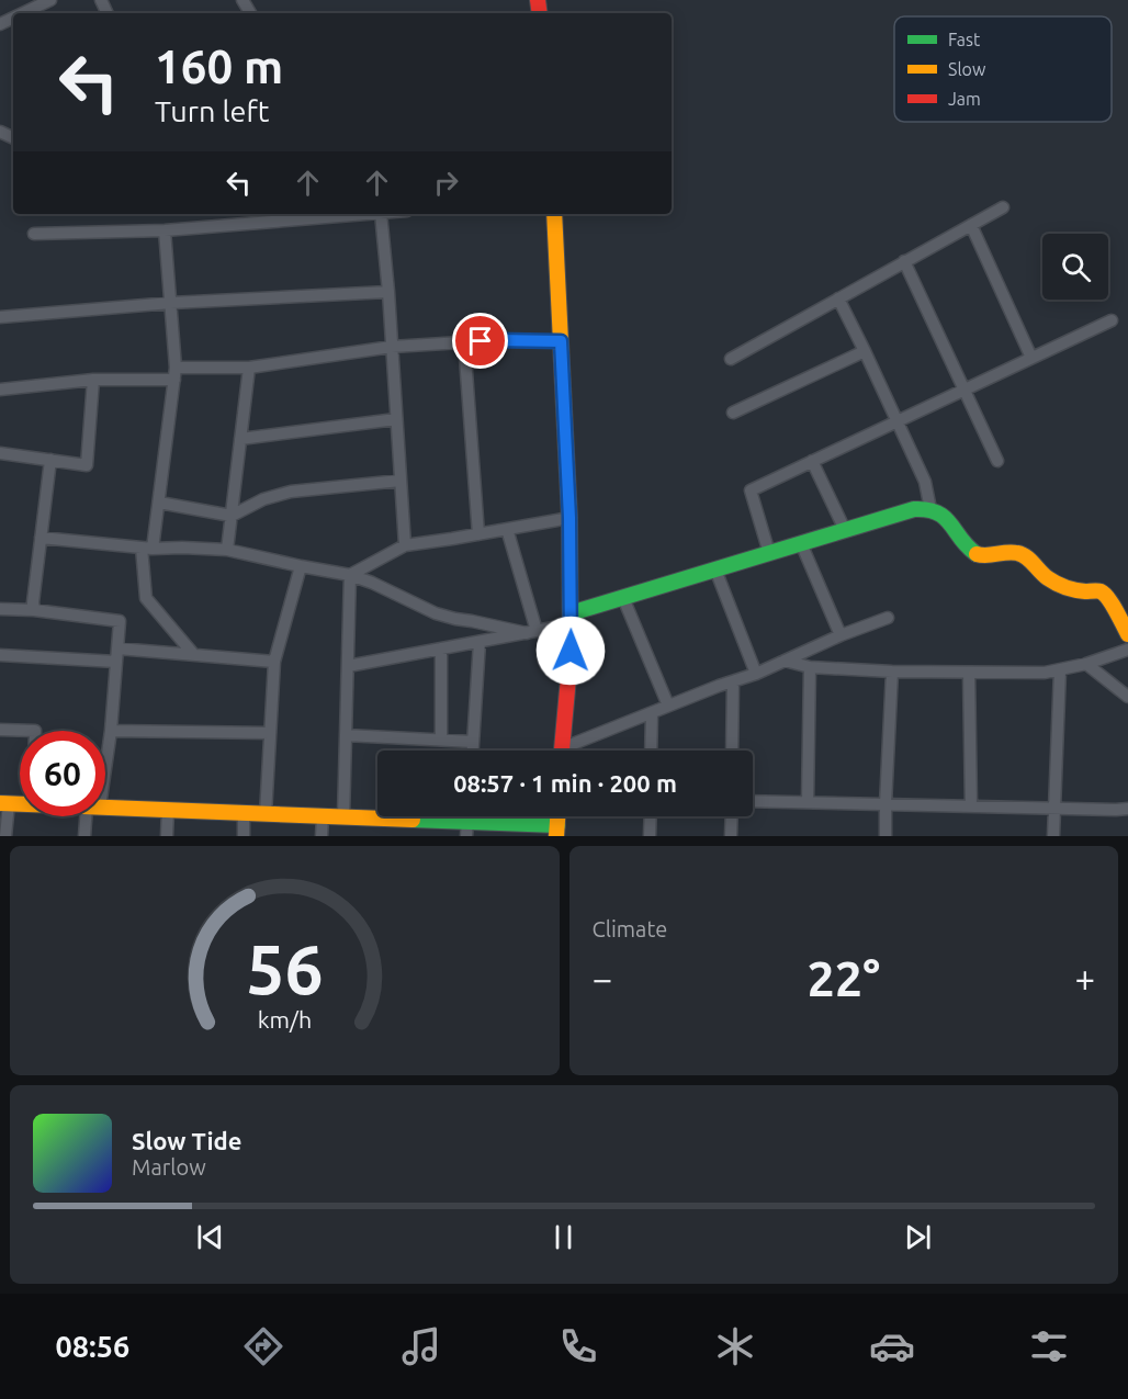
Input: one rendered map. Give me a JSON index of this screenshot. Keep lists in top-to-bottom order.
{
  "legend": ["Fast", "Slow", "Jam"],
  "page": {
    "turn": ["160 m", "Turn left"],
    "limit": "60",
    "trip": "08:57 · 1 min · 200 m",
    "tile": "Climate",
    "heat": ["−", "22°", "+"],
    "song": ["Slow Tide", "Marlow"],
    "tabs": "08:56",
    "gauge": ["56", "km/h"]
  }
}
